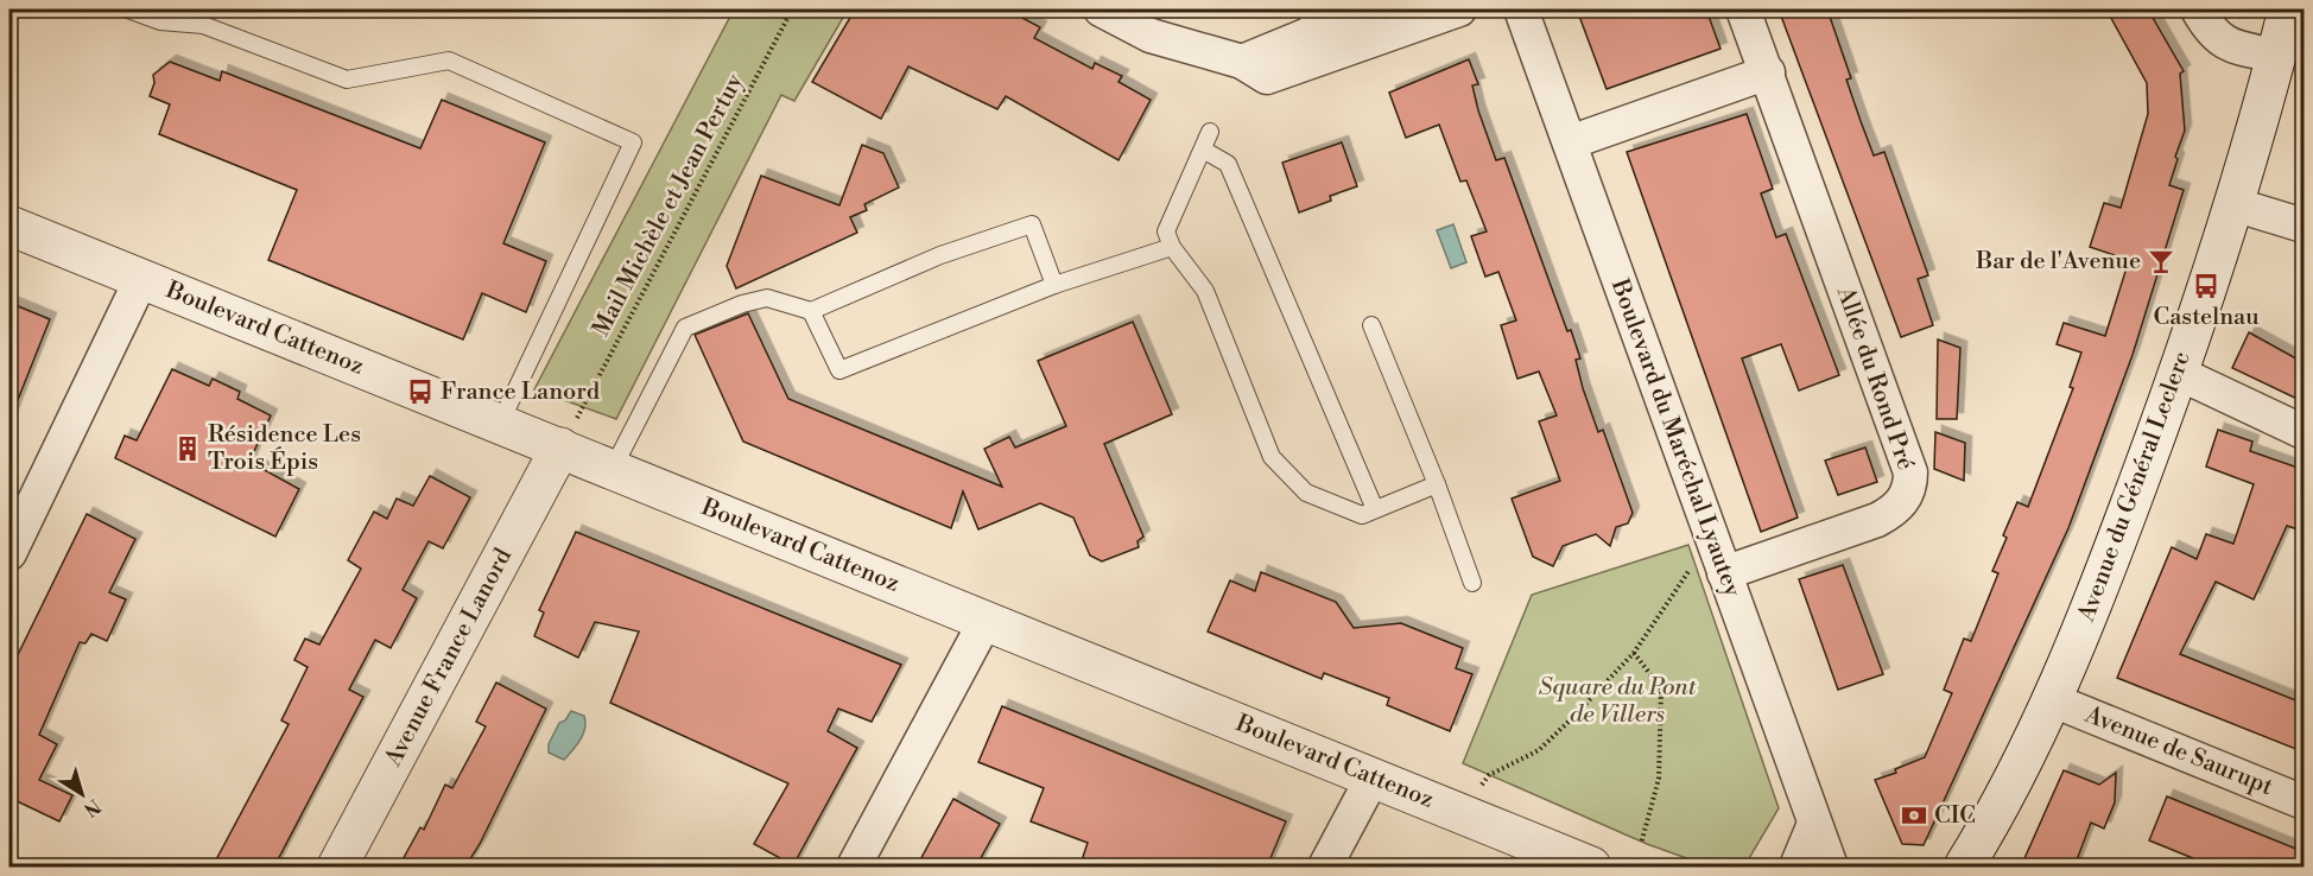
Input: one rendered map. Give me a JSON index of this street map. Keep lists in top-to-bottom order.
{
  "streets": {
    "street": [
      "Boulevard Cattenoz",
      "Allée du Rond Pré",
      "Boulevard du Maréchal Lyautey",
      "Avenue du Général Leclerc",
      "Avenue France Lanord",
      "Avenue de Saurupt"
    ],
    "path": ["Mail Michèle et Jean Pertuy"]
  },
  "crossings": [
    ["Mail Michèle et Jean Pertuy", "Boulevard Cattenoz"],
    ["Mail Michèle et Jean Pertuy", "Avenue France Lanord"],
    ["Boulevard Cattenoz", "Avenue France Lanord"],
    ["Allée du Rond Pré", "Boulevard du Maréchal Lyautey"],
    ["Avenue du Général Leclerc", "Avenue de Saurupt"]
  ],
  "parks": ["Square du Pont de Villers"],
  "places": {
    "bar": ["Bar de l'Avenue"],
    "bus stop": ["Castelnau", "France Lanord"],
    "building": ["Résidence Les Trois Épis"],
    "bank": ["CIC"]
  },
  "north": "bottom right"
}
